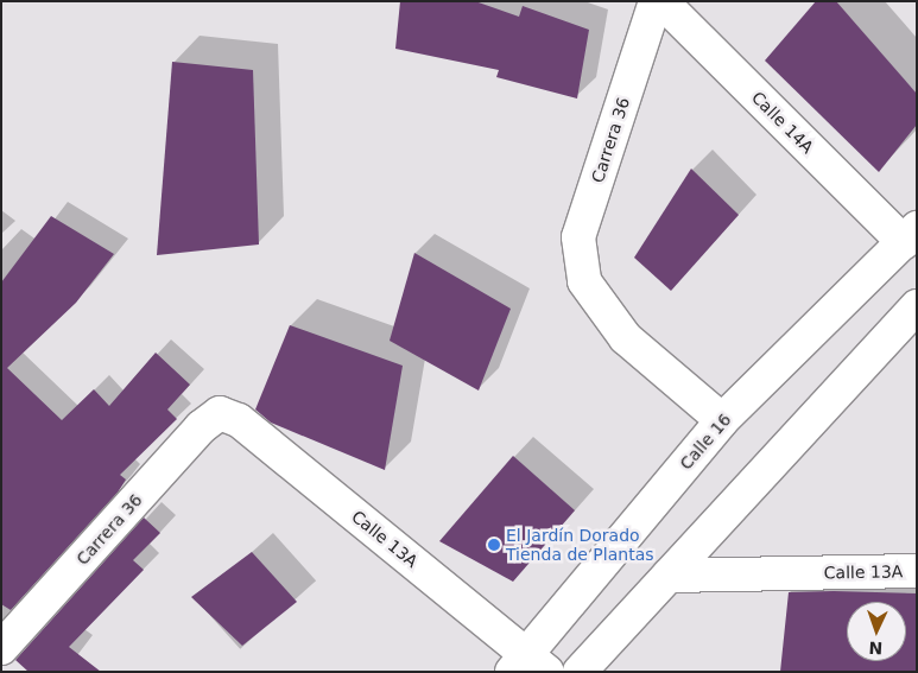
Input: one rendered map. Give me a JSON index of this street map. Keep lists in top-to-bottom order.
{
  "streets": {
    "street": [
      "Calle 14A",
      "Carrera 36",
      "Calle 16",
      "Calle 13A"
    ]
  },
  "crossings": [
    ["Calle 14A", "Calle 16"],
    ["Carrera 36", "Calle 16"],
    ["Carrera 36", "Calle 13A"],
    ["Calle 16", "Calle 13A"]
  ],
  "places": ["El Jardín Dorado Tienda de Plantas"],
  "north": "bottom"
}
